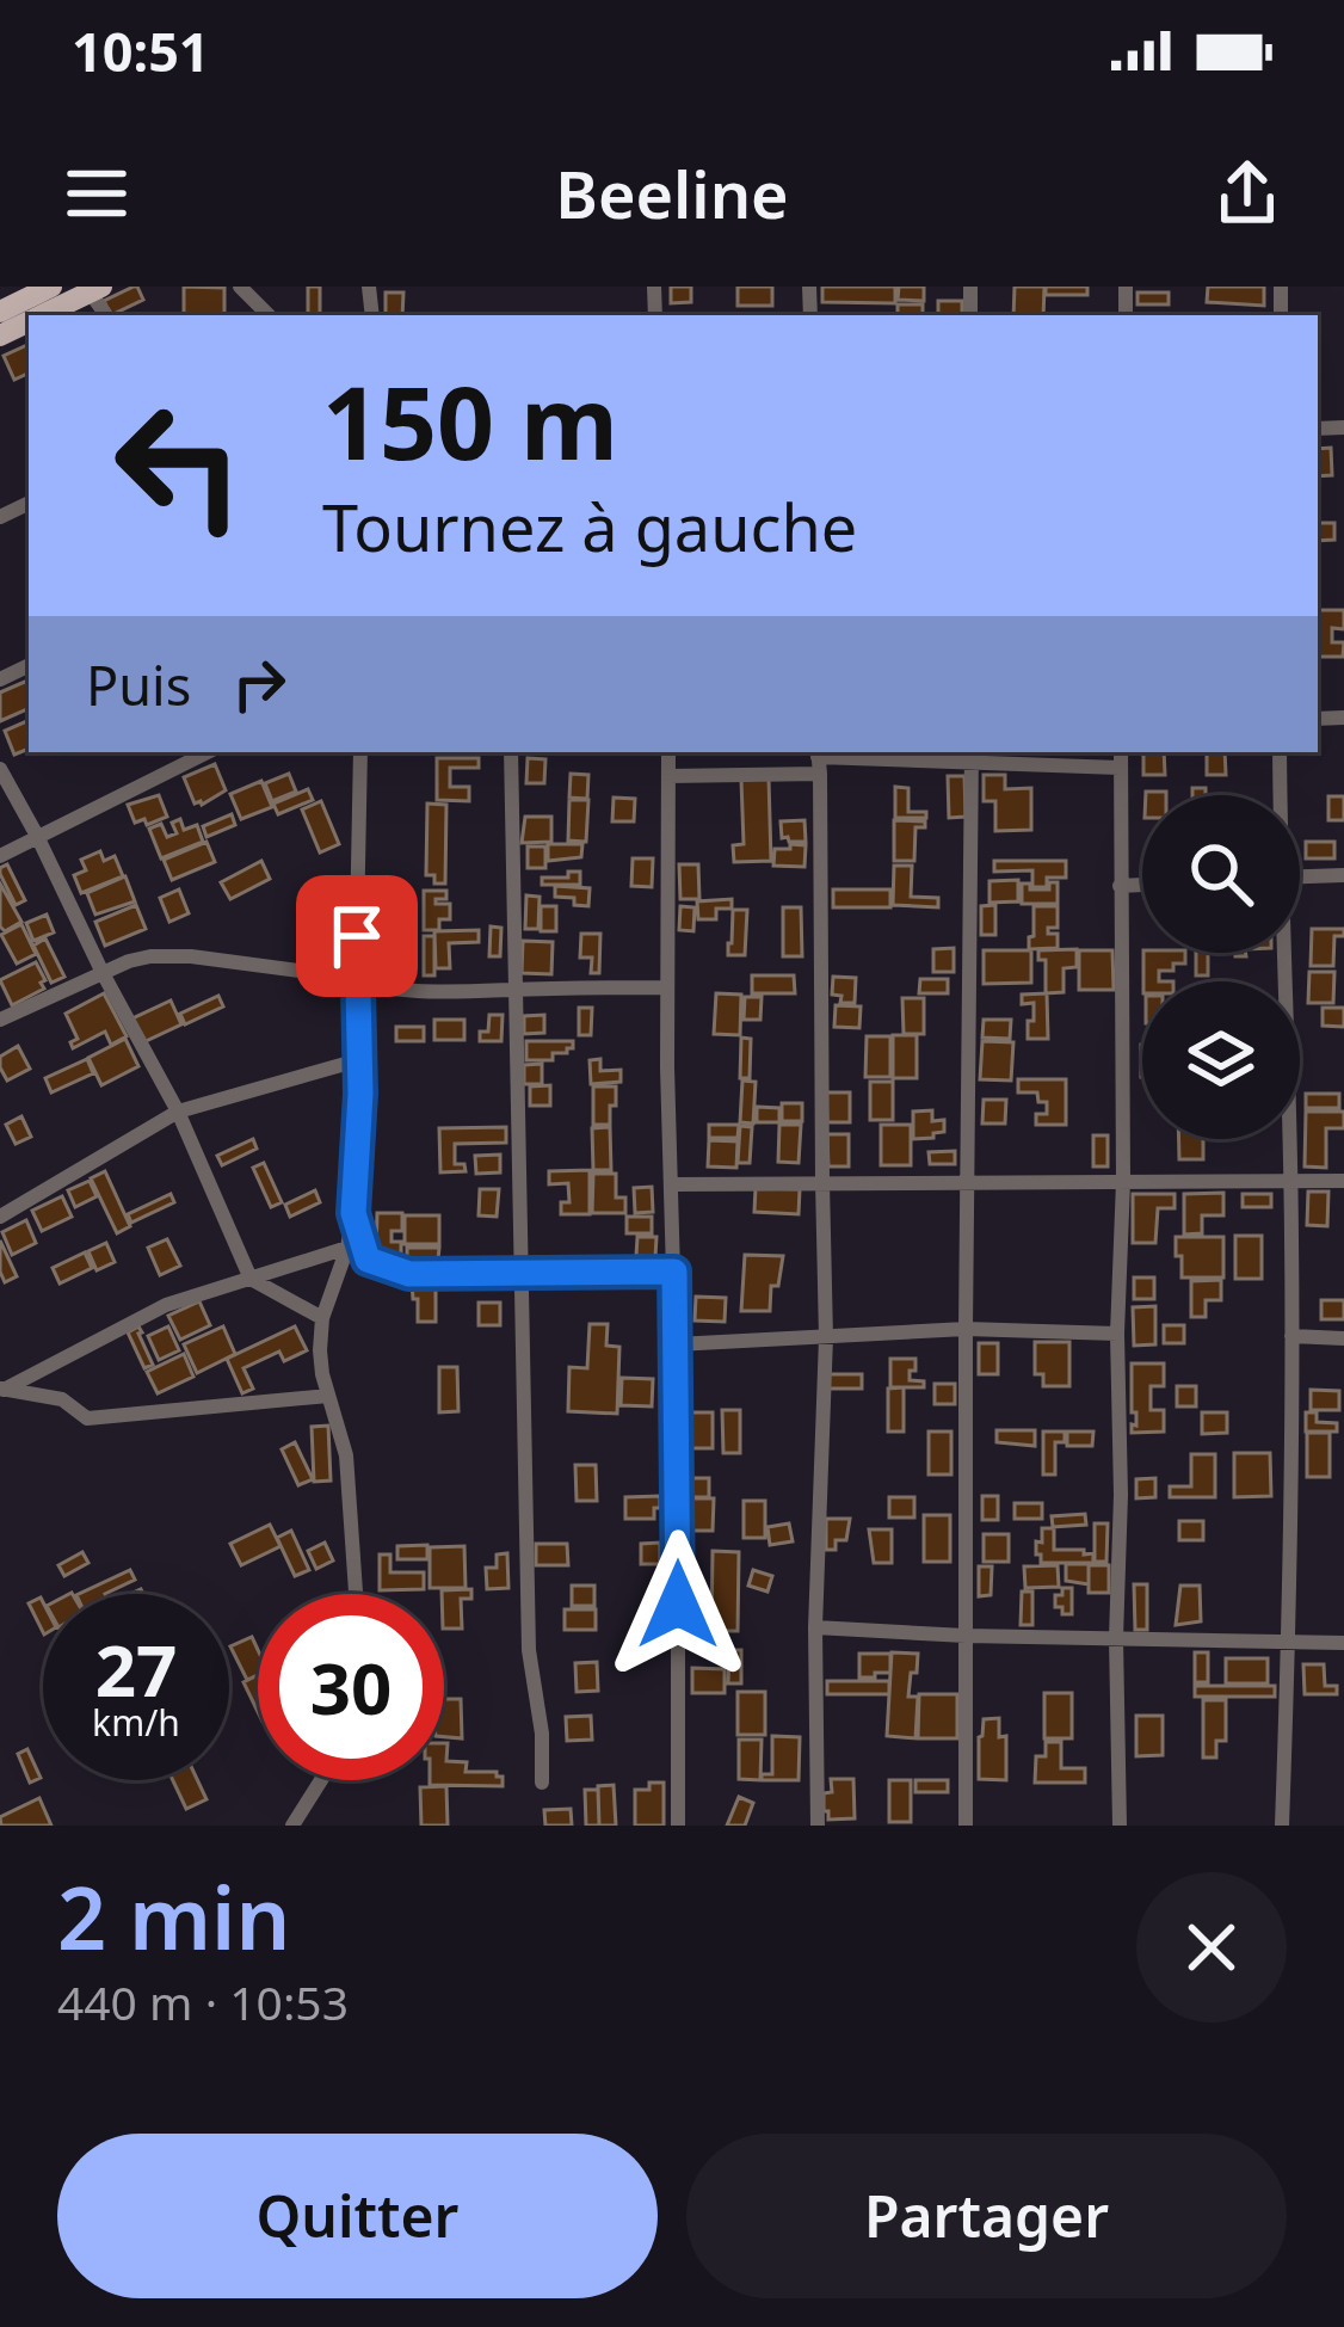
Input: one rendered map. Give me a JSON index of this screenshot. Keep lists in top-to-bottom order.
{
  "page": {
    "status": "10:51",
    "header": "Beeline",
    "turn": ["150 m", "Tournez à gauche"],
    "then": "Puis",
    "speed": "27 km/h",
    "limit": "30",
    "heading": ["2 min", "440 m · 10:53"],
    "buttons": ["Quitter", "Partager"]
  }
}
